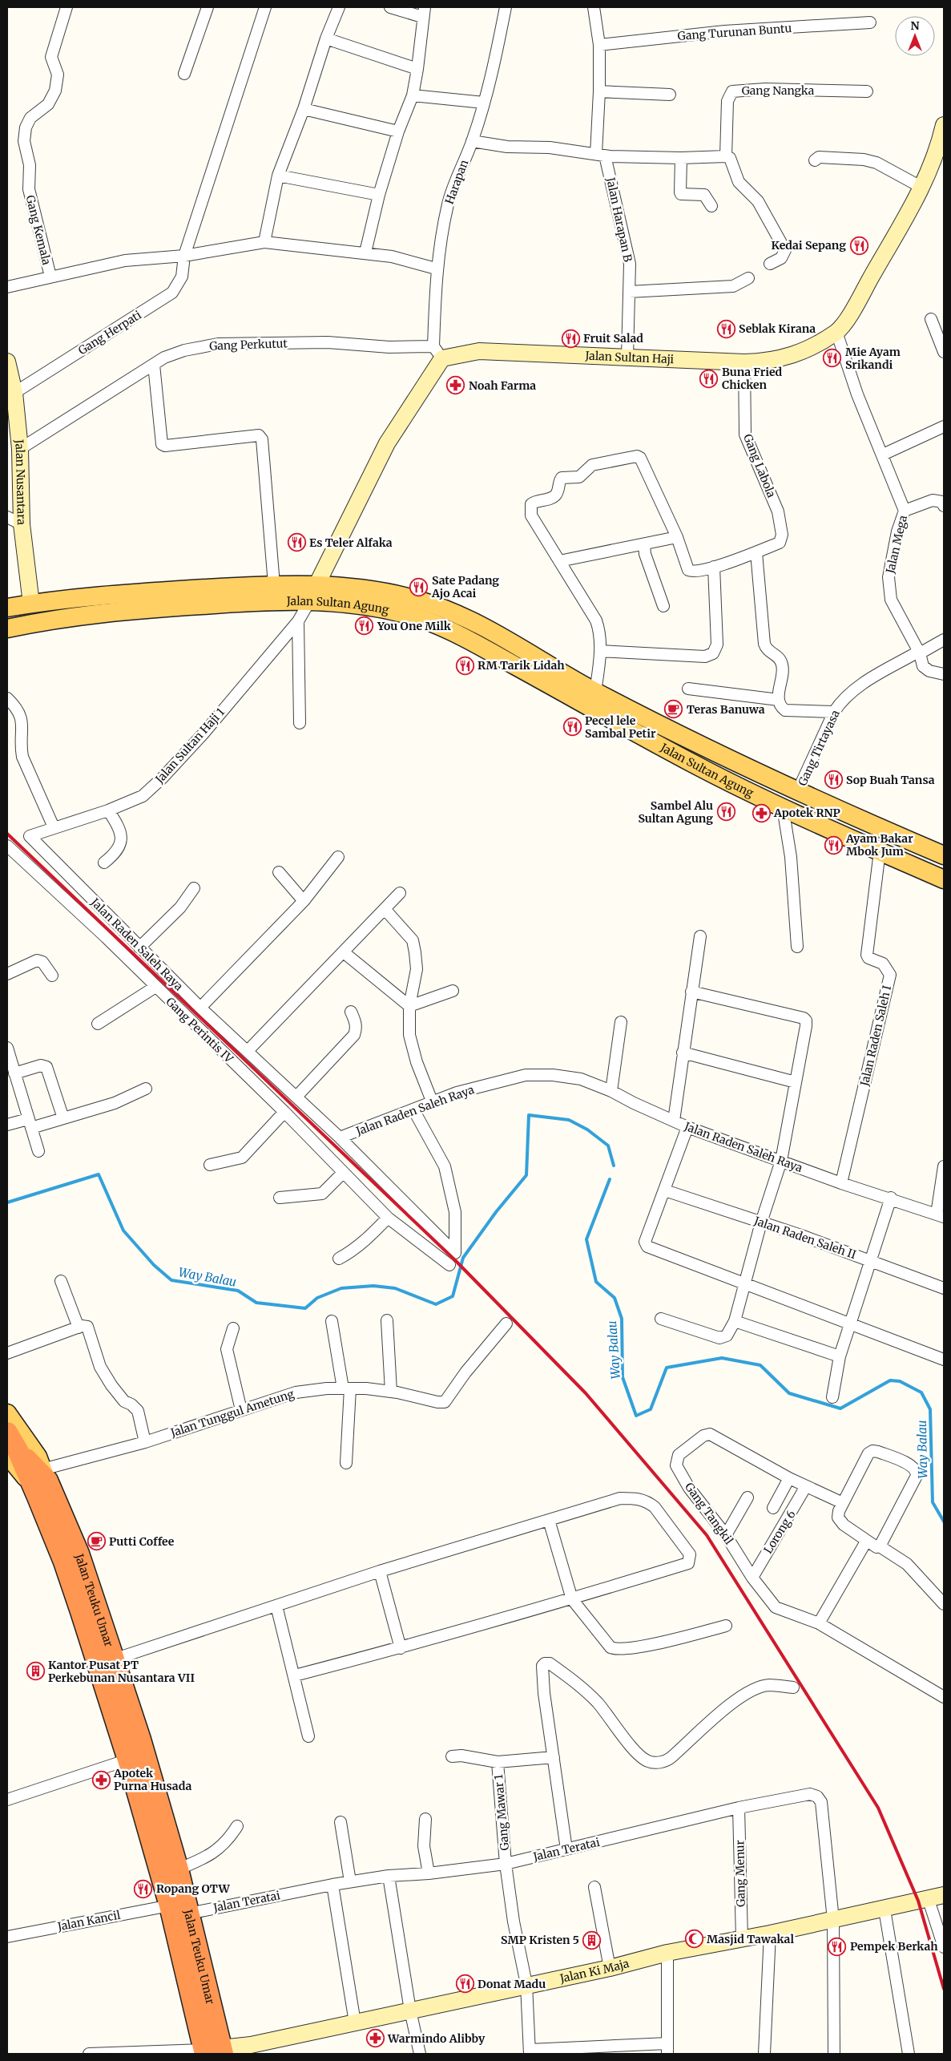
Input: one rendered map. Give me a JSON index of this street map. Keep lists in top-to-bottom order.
{
  "streets": {
    "highway": ["Jalan Teuku Umar"],
    "main road": ["Jalan Sultan Agung"],
    "street": [
      "Gang Turunan Buntu",
      "Gang Nangka",
      "Harapan",
      "Jalan Harapan B",
      "Gang Kemala",
      "Gang Herpati",
      "Gang Perkutut",
      "Jalan Sultan Haji",
      "Gang Labola",
      "Jalan Nusantara",
      "Jalan Mega",
      "Jalan Sultan Haji 1",
      "Gang Tirtayasa",
      "Jalan Raden Saleh Raya",
      "Gang Perintis IV",
      "Jalan Raden Saleh I",
      "Jalan Raden Saleh II",
      "Jalan Tunggul Ametung",
      "Gang Tangkil",
      "Lorong 6",
      "Gang Mawar 1",
      "Jalan Teratai",
      "Gang Menur",
      "Jalan Kancil",
      "Jalan Ki Maja"
    ]
  },
  "crossings": [
    ["Harapan", "Gang Perkutut"],
    ["Harapan", "Jalan Sultan Haji"],
    ["Jalan Harapan B", "Jalan Sultan Haji"],
    ["Gang Herpati", "Jalan Nusantara"],
    ["Gang Perkutut", "Jalan Sultan Haji"],
    ["Gang Perkutut", "Jalan Nusantara"],
    ["Jalan Sultan Haji", "Gang Labola"],
    ["Jalan Sultan Haji", "Jalan Mega"],
    ["Jalan Mega", "Gang Tirtayasa"],
    ["Jalan Sultan Agung", "Jalan Sultan Haji 1"],
    ["Jalan Sultan Agung", "Gang Tirtayasa"],
    ["Jalan Sultan Agung", "Jalan Raden Saleh I"],
    ["Jalan Sultan Haji 1", "Jalan Raden Saleh Raya"],
    ["Jalan Raden Saleh Raya", "Jalan Raden Saleh I"],
    ["Jalan Tunggul Ametung", "Jalan Teuku Umar"],
    ["Gang Tangkil", "Lorong 6"],
    ["Jalan Teuku Umar", "Jalan Teratai"],
    ["Jalan Teuku Umar", "Jalan Kancil"],
    ["Jalan Teuku Umar", "Jalan Ki Maja"],
    ["Gang Mawar 1", "Jalan Teratai"],
    ["Gang Mawar 1", "Jalan Ki Maja"],
    ["Jalan Teratai", "Gang Menur"],
    ["Jalan Teratai", "Jalan Kancil"],
    ["Jalan Teratai", "Jalan Ki Maja"],
    ["Gang Menur", "Jalan Ki Maja"]
  ],
  "water": ["Way Balau"],
  "places": {
    "restaurant": [
      "Kedai Sepang",
      "Seblak Kirana",
      "Fruit Salad",
      "Mie Ayam Srikandi",
      "Buna Fried Chicken",
      "Es Teler Alfaka",
      "Sate Padang Ajo Acai",
      "You One Milk",
      "RM Tarik Lidah",
      "Pecel lele Sambal Petir",
      "Sop Buah Tansa",
      "Sambel Alu Sultan Agung",
      "Ayam Bakar Mbok Jum",
      "Ropang OTW",
      "Pempek Berkah",
      "Donat Madu"
    ],
    "pharmacy": [
      "Noah Farma",
      "Apotek RNP",
      "Apotek Purna Husada",
      "Warmindo Alibby"
    ],
    "cafe": ["Teras Banuwa", "Putti Coffee"],
    "building": ["Kantor Pusat PT Perkebunan Nusantara VII", "SMP Kristen 5"],
    "mosque": ["Masjid Tawakal"]
  },
  "north": "top"
}
